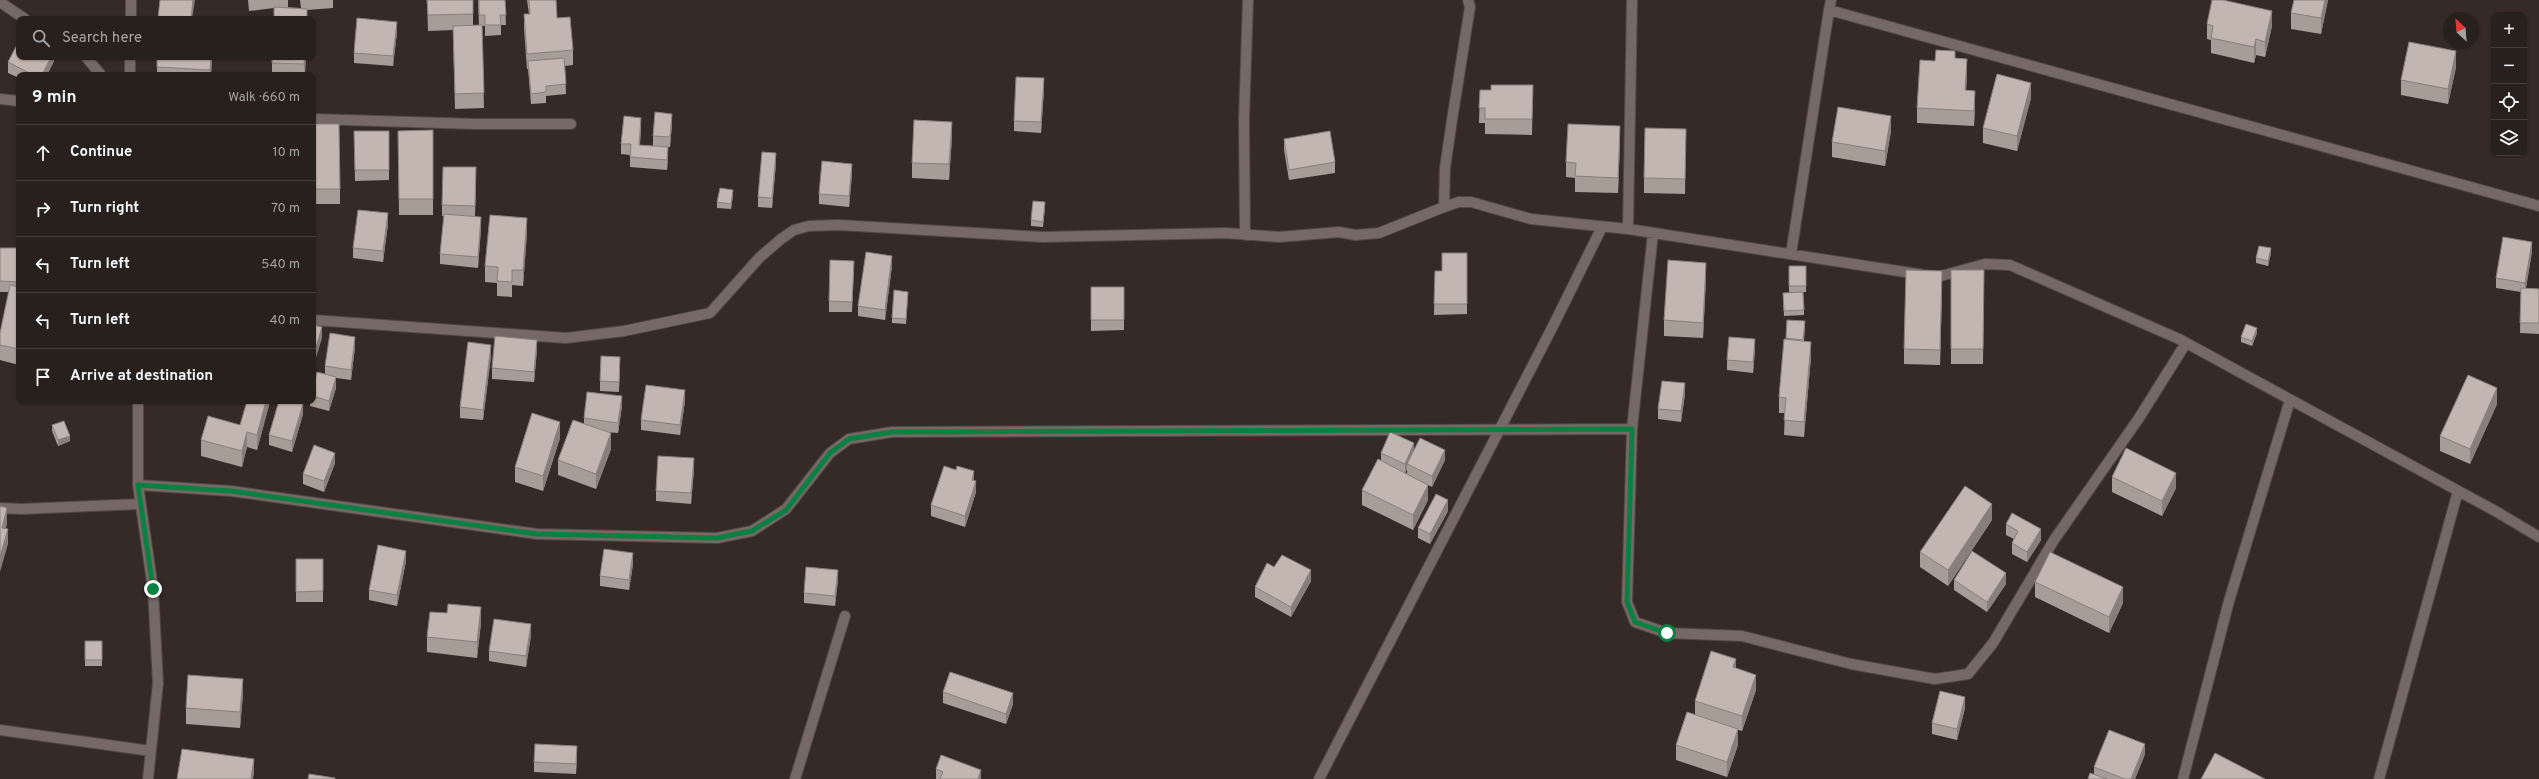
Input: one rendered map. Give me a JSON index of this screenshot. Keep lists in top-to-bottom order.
{
  "north": "top left",
  "page": {
    "map_buttons": ["+", "−"],
    "search": "Search here",
    "heading": ["9 min", "Walk · 660 m"],
    "list": [
      ["Continue", "10 m"],
      ["Turn right", "70 m"],
      ["Turn left", "540 m"],
      ["Turn left", "40 m"],
      "Arrive at destination"
    ]
  }
}
